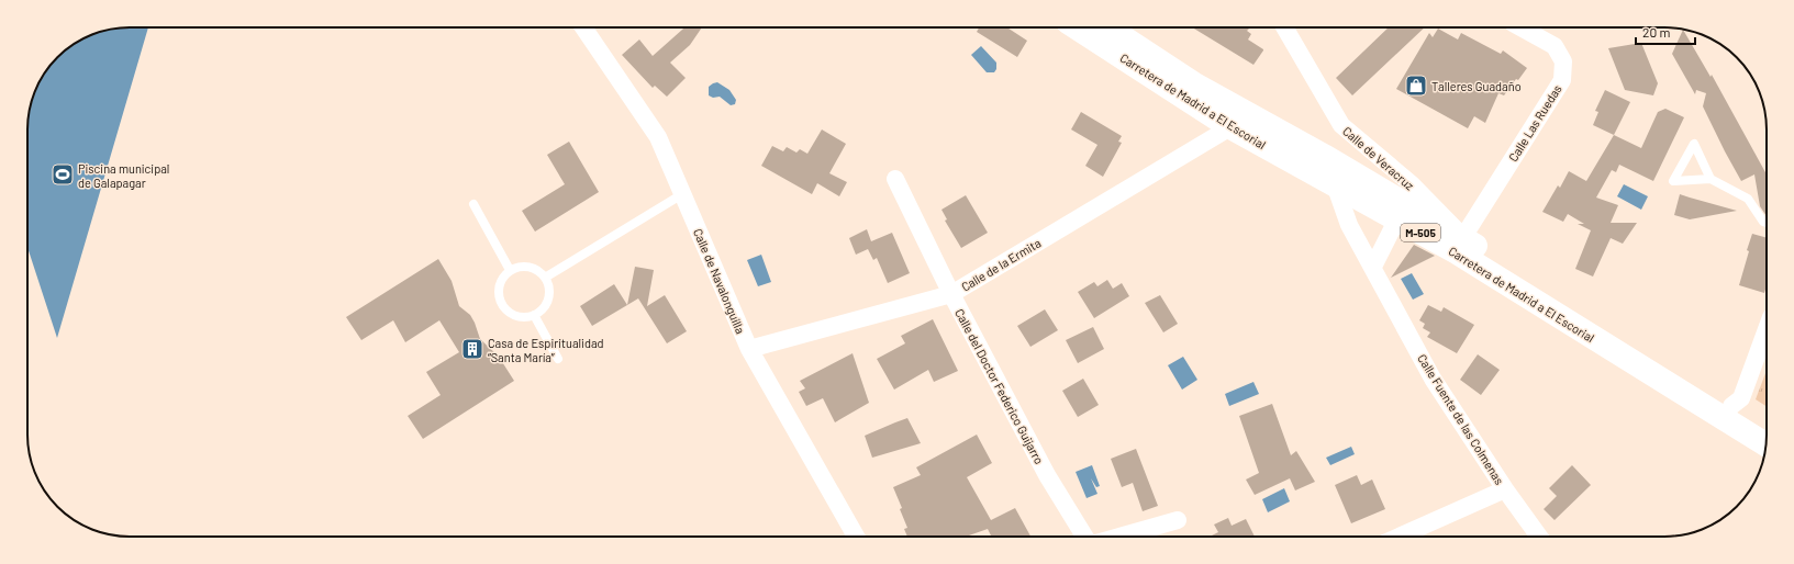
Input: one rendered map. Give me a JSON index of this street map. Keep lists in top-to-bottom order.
{
  "streets": {
    "highway": ["Carretera de Madrid a El Escorial", "M-505"],
    "street": [
      "Calle Las Ruedas",
      "Calle de Veracruz",
      "Calle de la Ermita",
      "Calle de Navalonguilla",
      "Calle del Doctor Federico Guijarro",
      "Calle Fuente de las Colmenas"
    ]
  },
  "crossings": [
    ["Carretera de Madrid a El Escorial", "Calle Las Ruedas"],
    ["Carretera de Madrid a El Escorial", "Calle de Veracruz"],
    ["Carretera de Madrid a El Escorial", "Calle de la Ermita"],
    ["Carretera de Madrid a El Escorial", "Calle Fuente de las Colmenas"],
    ["Calle Las Ruedas", "Calle de Veracruz"],
    ["Calle de la Ermita", "Calle de Navalonguilla"],
    ["Calle de la Ermita", "Calle del Doctor Federico Guijarro"]
  ],
  "places": {
    "shop": ["Talleres Guadaño"],
    "sports": ["Piscina municipal de Galapagar"],
    "building": ["Casa de Espiritualidad “Santa María”"]
  },
  "scale_bar": "20 m"
}
